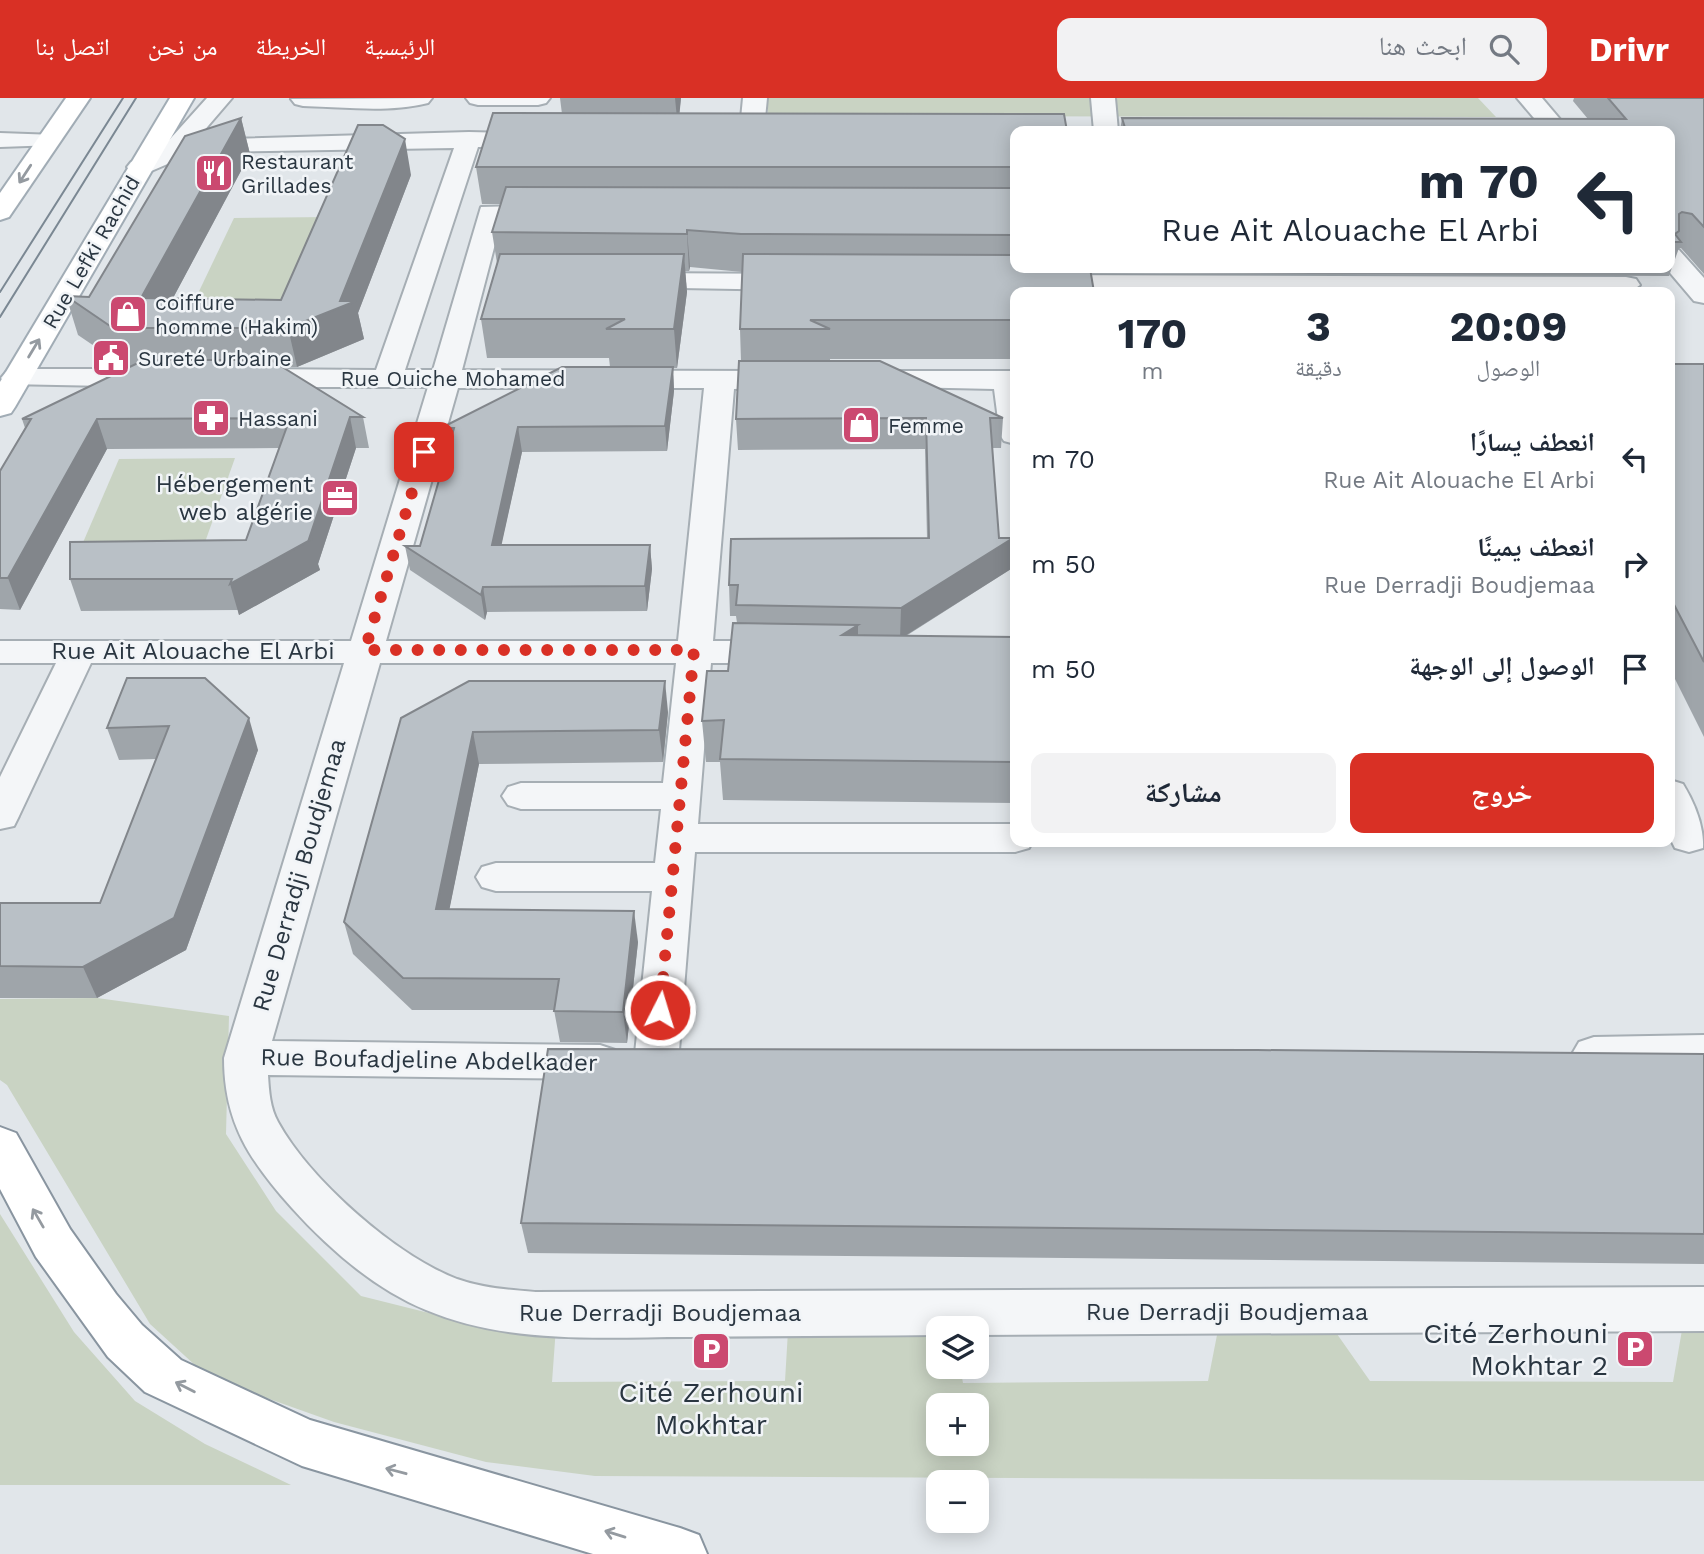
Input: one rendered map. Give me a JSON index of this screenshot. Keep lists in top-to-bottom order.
{
  "streets": {
    "main road": ["Rue Lefki Rachid"],
    "street": [
      "Rue Ouiche Mohamed",
      "Rue Ait Alouache El Arbi",
      "Rue Derradji Boudjemaa",
      "Rue Boufadjeline Abdelkader"
    ]
  },
  "crossings": [
    ["Rue Ouiche Mohamed", "Rue Derradji Boudjemaa"],
    ["Rue Ait Alouache El Arbi", "Rue Derradji Boudjemaa"],
    ["Rue Derradji Boudjemaa", "Rue Boufadjeline Abdelkader"]
  ],
  "places": {
    "restaurant": ["Restaurant Grillades"],
    "shop": ["coiffure homme (Hakim)", "Femme"],
    "public building": ["Sureté Urbaine"],
    "pharmacy": ["Hassani"],
    "office": ["Hébergement web algérie"],
    "parking": ["Cité Zerhouni Mokhtar 2", "Cité Zerhouni Mokhtar"]
  },
  "page": {
    "header": "Drivr",
    "search": "ابحث هنا",
    "nav": [
      "الرئيسية",
      "الخريطة",
      "من نحن",
      "اتصل بنا"
    ],
    "turn": ["70 m", "Rue Ait Alouache El Arbi"],
    "eta": [
      "20:09",
      "الوصول",
      "3",
      "دقيقة",
      "170",
      "m"
    ],
    "list": [
      {
        "name": "انعطف يسارًا",
        "note": "Rue Ait Alouache El Arbi",
        "value": "70 m"
      },
      {
        "name": "انعطف يمينًا",
        "note": "Rue Derradji Boudjemaa",
        "value": "50 m"
      },
      {
        "name": "الوصول إلى الوجهة",
        "value": "50 m"
      }
    ],
    "buttons": ["خروج", "مشاركة"],
    "map_buttons": ["+", "−"]
  }
}
